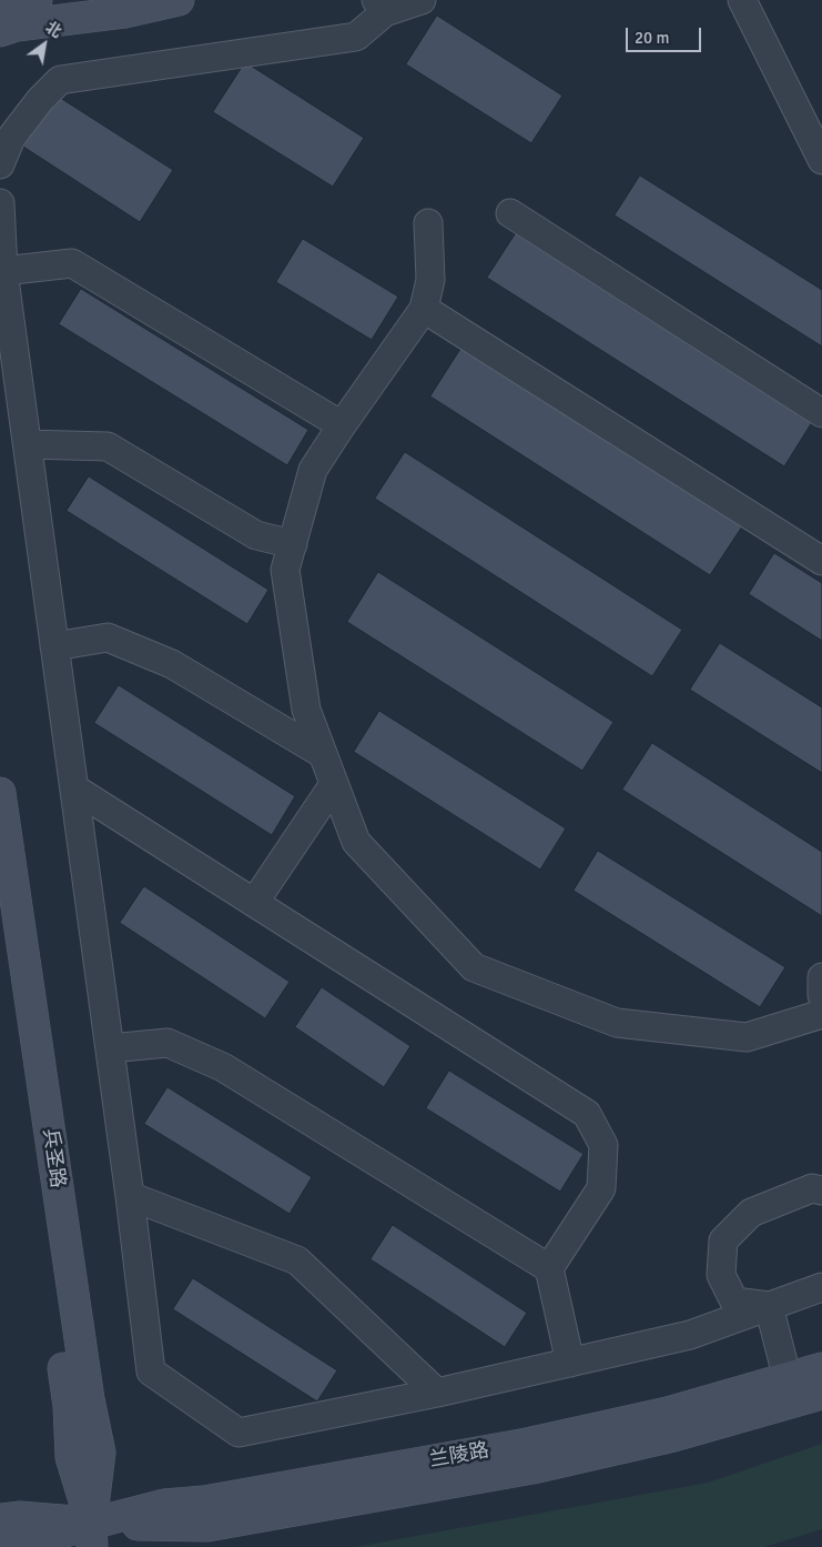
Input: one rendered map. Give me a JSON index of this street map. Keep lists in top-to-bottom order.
{
  "streets": {
    "main road": ["兵圣路", "兰陵路"]
  },
  "crossings": [
    ["兵圣路", "兰陵路"]
  ],
  "scale_bar": "20 m",
  "north": "top right"
}
